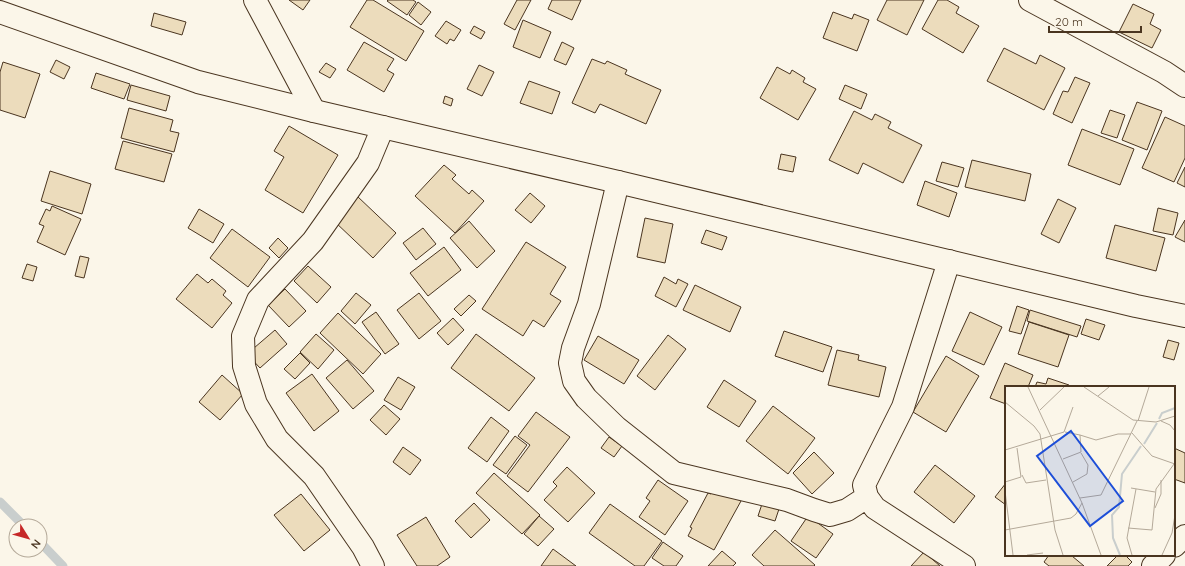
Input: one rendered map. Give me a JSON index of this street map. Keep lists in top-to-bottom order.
{
  "scale_bar": "20 m",
  "north": "bottom right"
}
